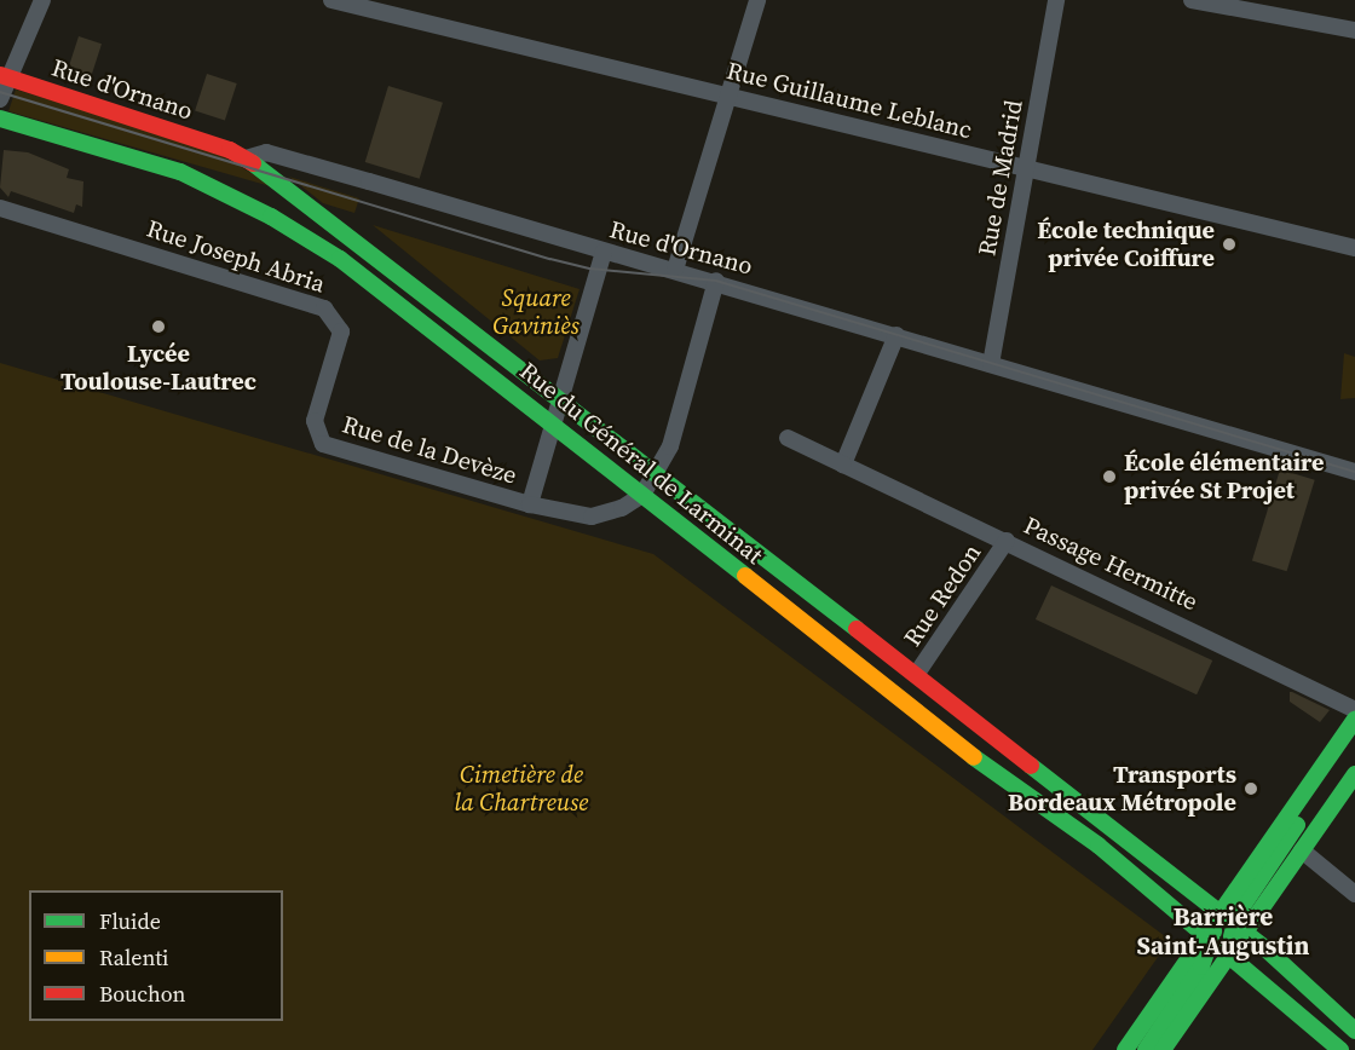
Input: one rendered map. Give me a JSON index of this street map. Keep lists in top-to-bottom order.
{
  "streets": {
    "main road": ["Rue d'Ornano", "Rue du Général de Larminat"],
    "street": [
      "Rue Guillaume Leblanc",
      "Rue de Madrid",
      "Rue Joseph Abria",
      "Rue de la Devèze",
      "Passage Hermitte",
      "Rue Redon"
    ]
  },
  "crossings": [
    ["Rue d'Ornano", "Rue de Madrid"],
    ["Rue d'Ornano", "Rue de la Devèze"],
    ["Rue d'Ornano", "Rue du Général de Larminat"],
    ["Rue Guillaume Leblanc", "Rue de Madrid"],
    ["Rue Joseph Abria", "Rue de la Devèze"],
    ["Rue de la Devèze", "Rue du Général de Larminat"],
    ["Rue du Général de Larminat", "Rue Redon"],
    ["Passage Hermitte", "Rue Redon"]
  ],
  "districts": ["Barrière Saint-Augustin"],
  "parks": ["Square Gaviniès", "Cimetière de la Chartreuse"],
  "places": [
    "École technique privée Coiffure",
    "Lycée Toulouse-Lautrec",
    "École élémentaire privée St Projet",
    "Transports Bordeaux Métropole"
  ],
  "legend": ["Fluide", "Ralenti", "Bouchon"]
}
